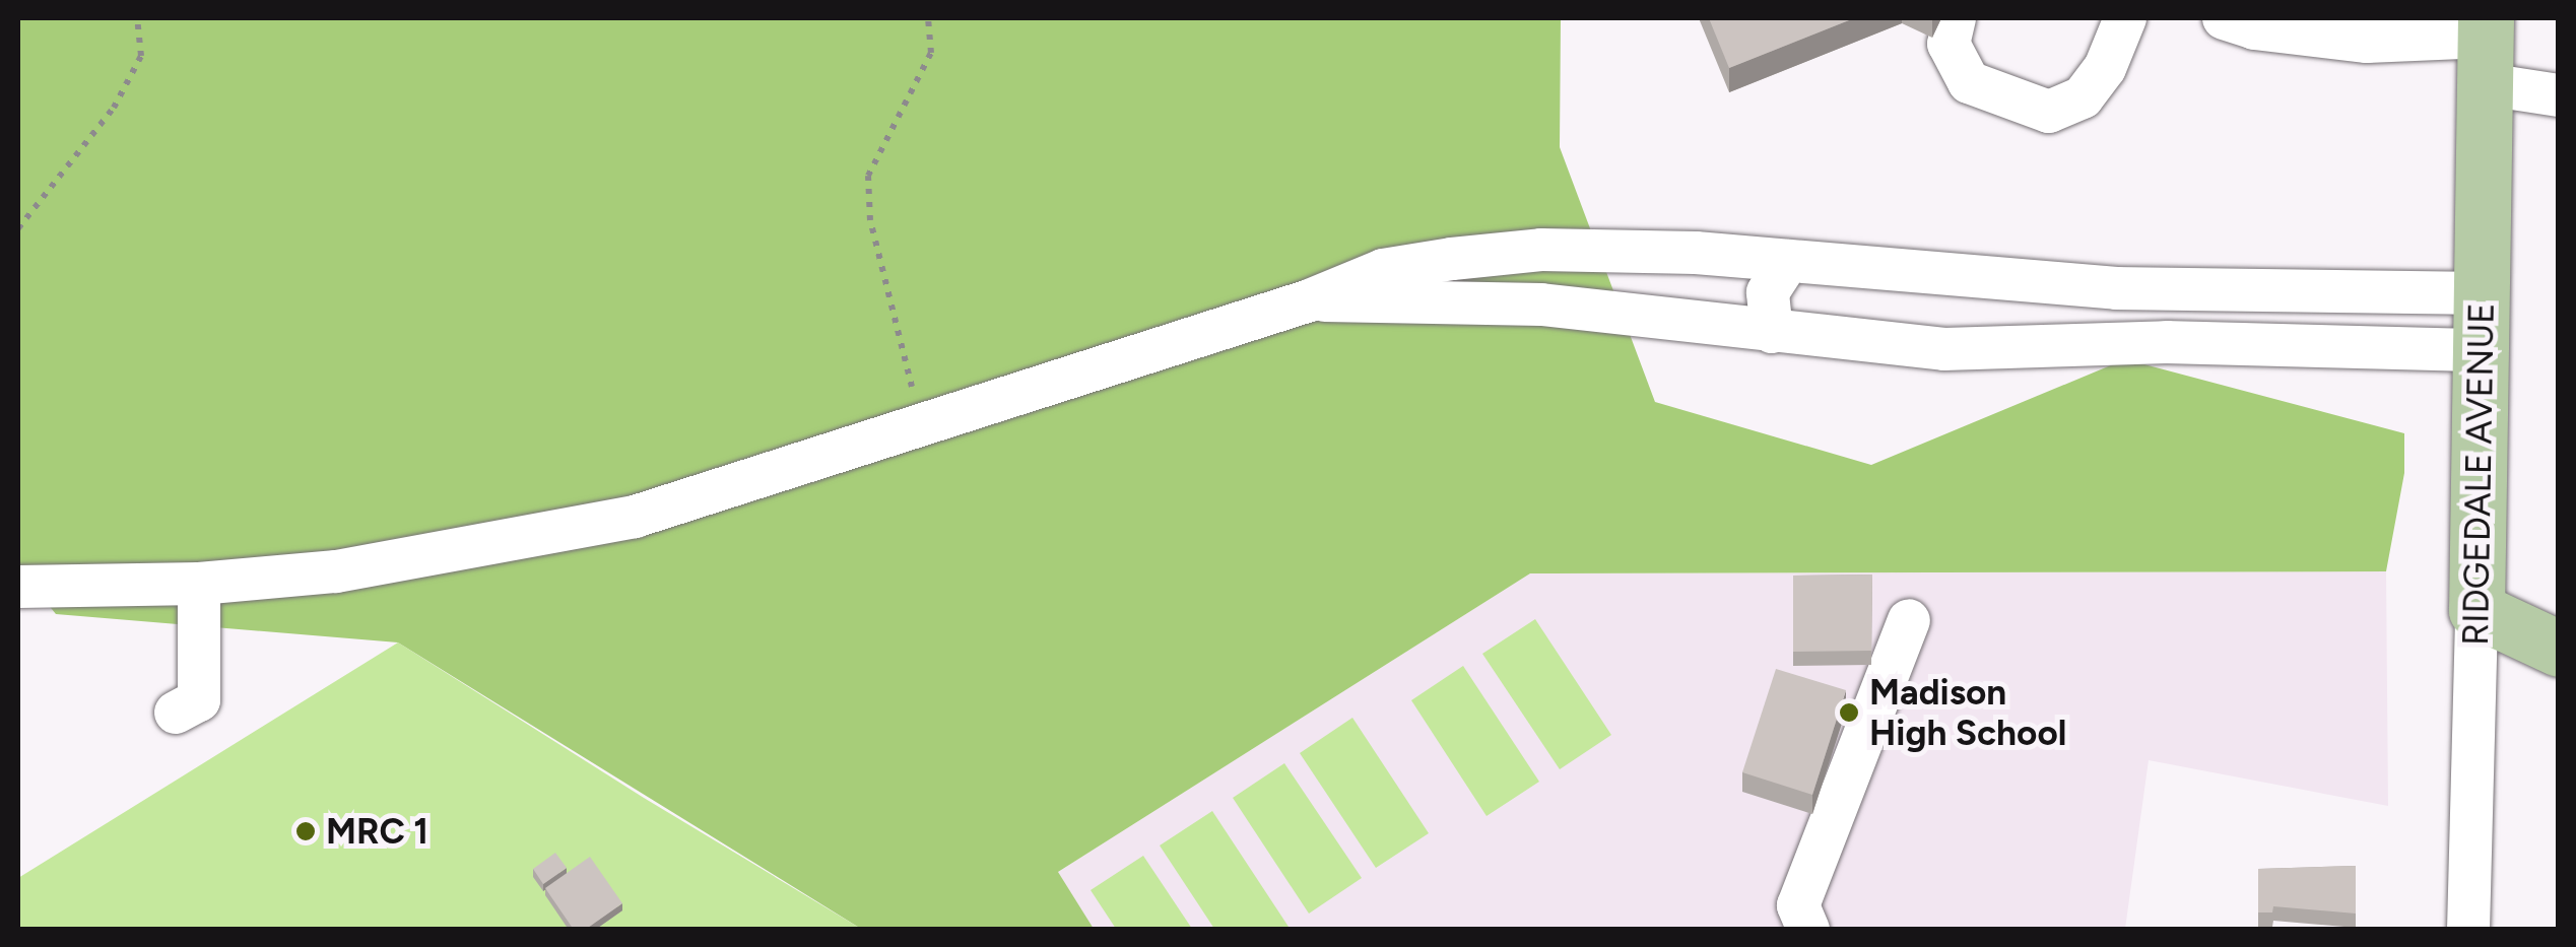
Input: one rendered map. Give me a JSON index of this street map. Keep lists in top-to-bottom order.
{
  "streets": {
    "main road": ["RIDGEDALE AVENUE"]
  },
  "places": ["Madison High School", "MRC 1"]
}
